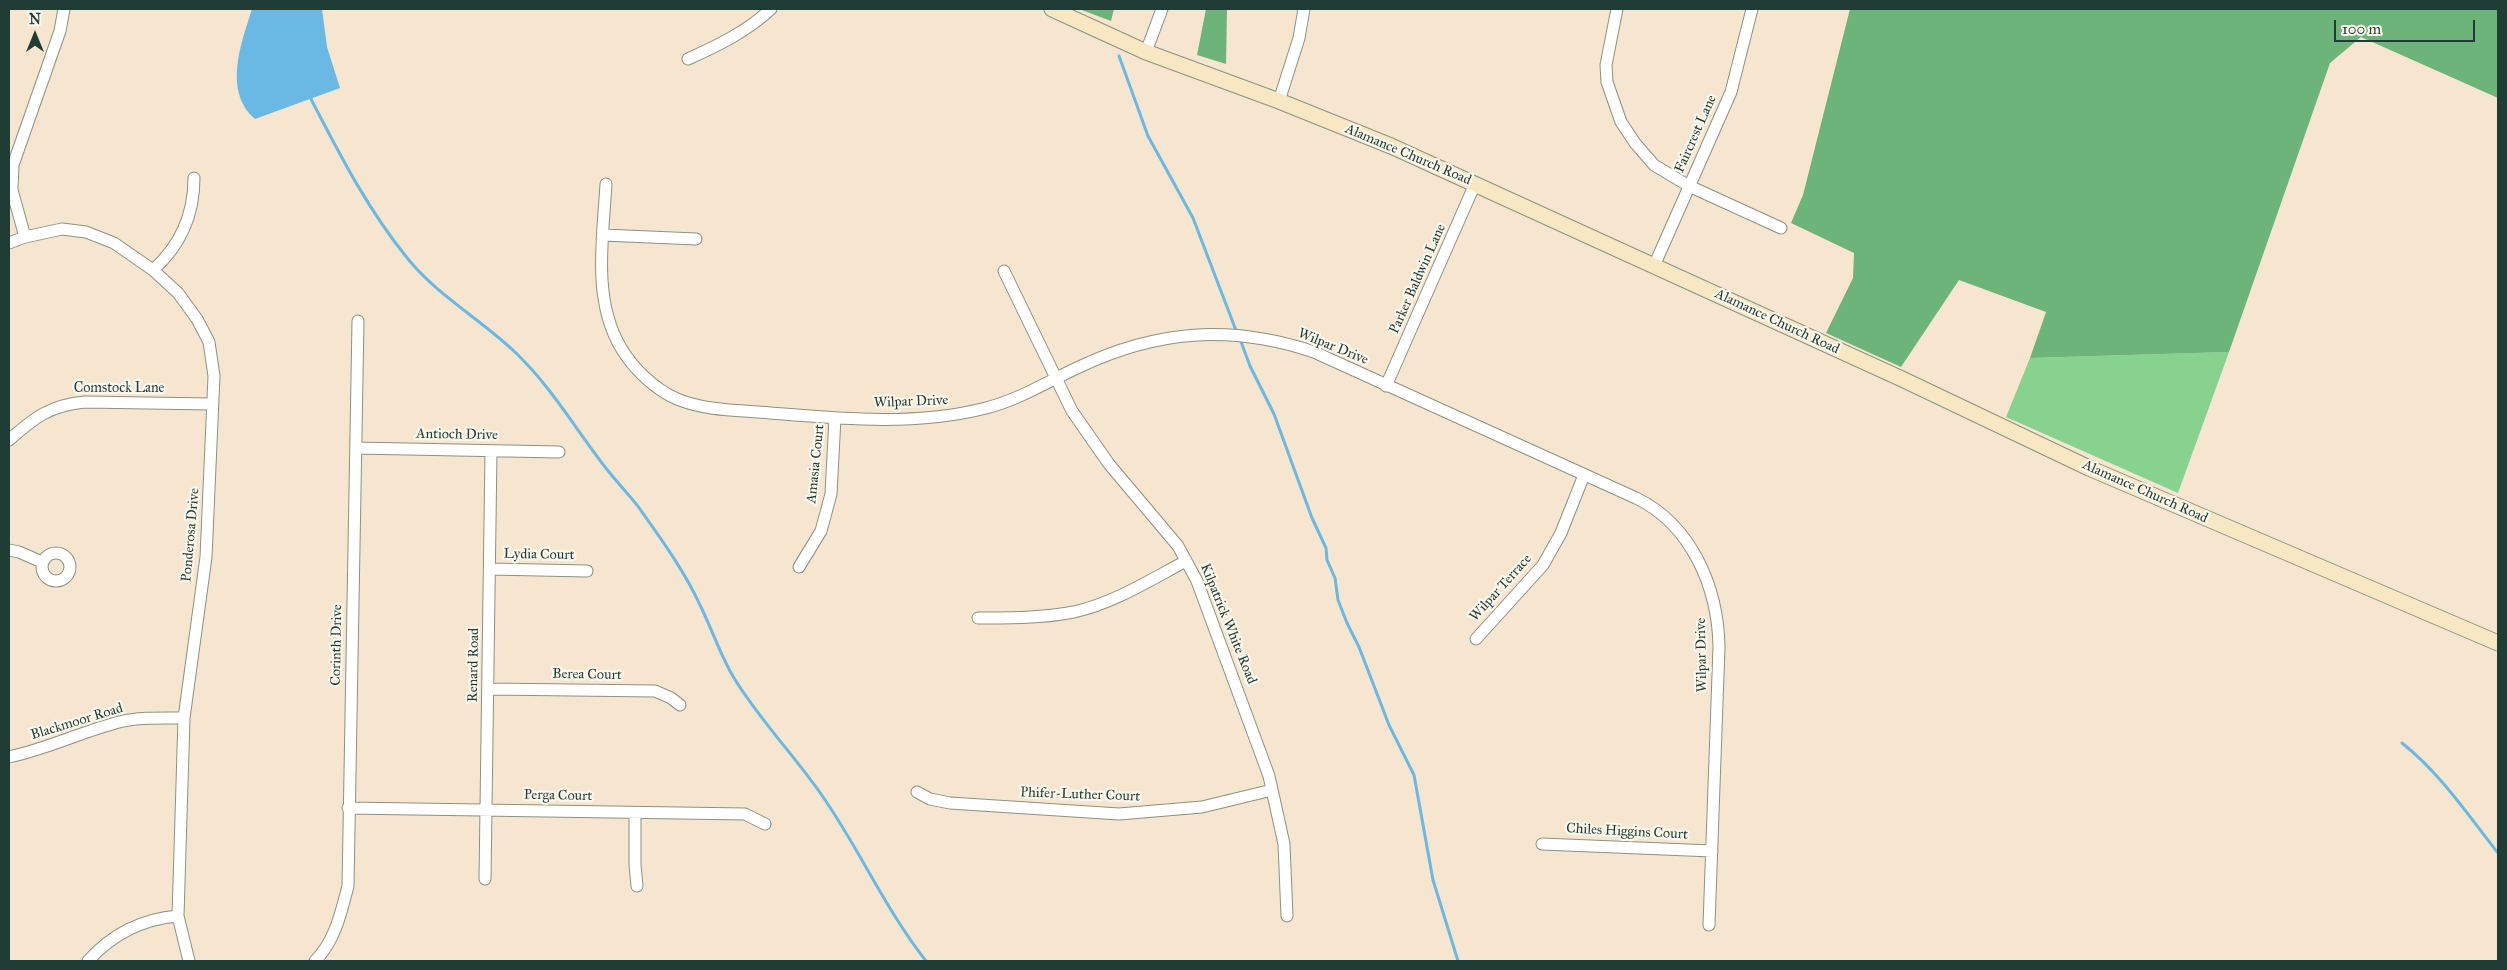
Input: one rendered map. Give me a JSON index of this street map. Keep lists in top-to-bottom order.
{
  "streets": {
    "main road": ["Alamance Church Road"],
    "street": [
      "Faircrest Lane",
      "Parker Baldwin Lane",
      "Wilpar Drive",
      "Comstock Lane",
      "Antioch Drive",
      "Amasia Court",
      "Ponderosa Drive",
      "Lydia Court",
      "Wilpar Terrace",
      "Kilpatrick White Road",
      "Corinth Drive",
      "Renard Road",
      "Berea Court",
      "Blackmoor Road",
      "Phifer-Luther Court",
      "Perga Court",
      "Chiles Higgins Court"
    ]
  },
  "crossings": [
    ["Faircrest Lane", "Alamance Church Road"],
    ["Alamance Church Road", "Parker Baldwin Lane"],
    ["Parker Baldwin Lane", "Wilpar Drive"],
    ["Wilpar Drive", "Amasia Court"],
    ["Wilpar Drive", "Wilpar Terrace"],
    ["Wilpar Drive", "Kilpatrick White Road"],
    ["Wilpar Drive", "Chiles Higgins Court"],
    ["Comstock Lane", "Ponderosa Drive"],
    ["Antioch Drive", "Corinth Drive"],
    ["Antioch Drive", "Renard Road"],
    ["Ponderosa Drive", "Blackmoor Road"],
    ["Lydia Court", "Renard Road"],
    ["Kilpatrick White Road", "Phifer-Luther Court"],
    ["Corinth Drive", "Perga Court"],
    ["Renard Road", "Berea Court"],
    ["Renard Road", "Perga Court"]
  ],
  "scale_bar": "100 m",
  "north": "top"
}
